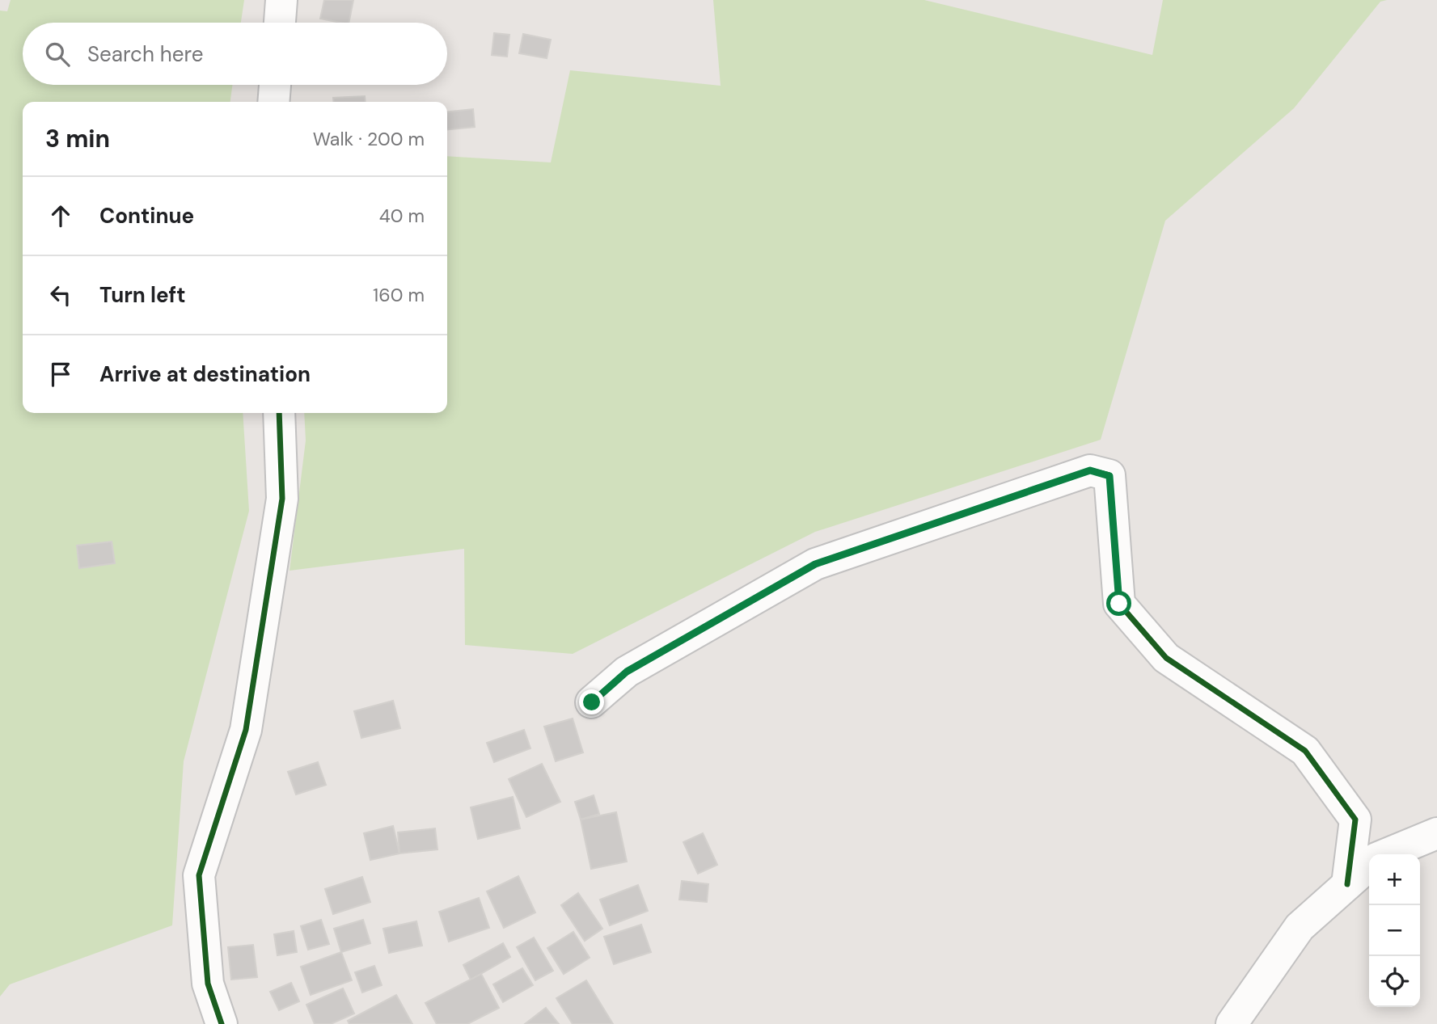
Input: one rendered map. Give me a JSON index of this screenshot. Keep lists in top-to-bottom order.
{
  "page": {
    "search": "Search here",
    "heading": ["3 min", "Walk · 200 m"],
    "list": [
      ["Continue", "40 m"],
      ["Turn left", "160 m"],
      "Arrive at destination"
    ],
    "map_buttons": ["+", "−"]
  }
}
